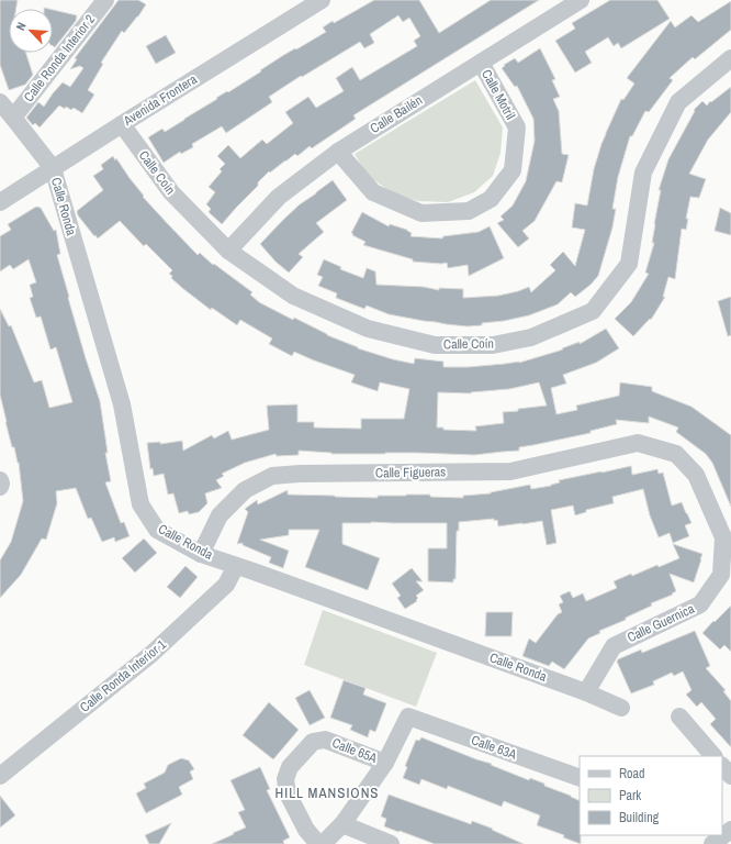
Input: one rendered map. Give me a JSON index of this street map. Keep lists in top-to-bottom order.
{
  "streets": {
    "street": [
      "Calle Ronda Interior 2",
      "Calle Motril",
      "Avenida Frontera",
      "Calle Bailén",
      "Calle Coín",
      "Calle Ronda",
      "Calle Figueras",
      "Calle Guernica",
      "Calle Ronda Interior 1",
      "Calle 63A",
      "Calle 65A"
    ]
  },
  "crossings": [
    ["Calle Ronda Interior 2", "Calle Ronda"],
    ["Calle Motril", "Calle Bailén"],
    ["Avenida Frontera", "Calle Coín"],
    ["Avenida Frontera", "Calle Ronda"],
    ["Calle Bailén", "Calle Coín"],
    ["Calle Ronda", "Calle Figueras"],
    ["Calle Ronda", "Calle Guernica"],
    ["Calle Ronda", "Calle Ronda Interior 1"],
    ["Calle Figueras", "Calle Guernica"],
    ["Calle 63A", "Calle 65A"]
  ],
  "districts": ["HILL MANSIONS"],
  "legend": ["Road", "Park", "Building"],
  "north": "top left"
}
